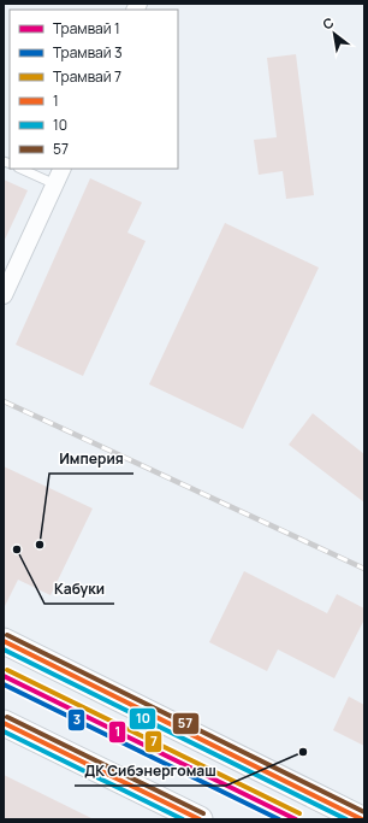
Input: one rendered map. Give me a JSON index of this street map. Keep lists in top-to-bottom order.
{
  "places": ["Империя", "Кабуки", "ДК Сибэнергомаш"],
  "lines": [
    "transit line 57",
    "transit line 1",
    "transit line 10",
    "tram line 7",
    "tram line 1",
    "tram line 3"
  ],
  "legend": [
    "Трамвай 1",
    "Трамвай 3",
    "Трамвай 7",
    "1",
    "10",
    "57"
  ],
  "north": "top left"
}
